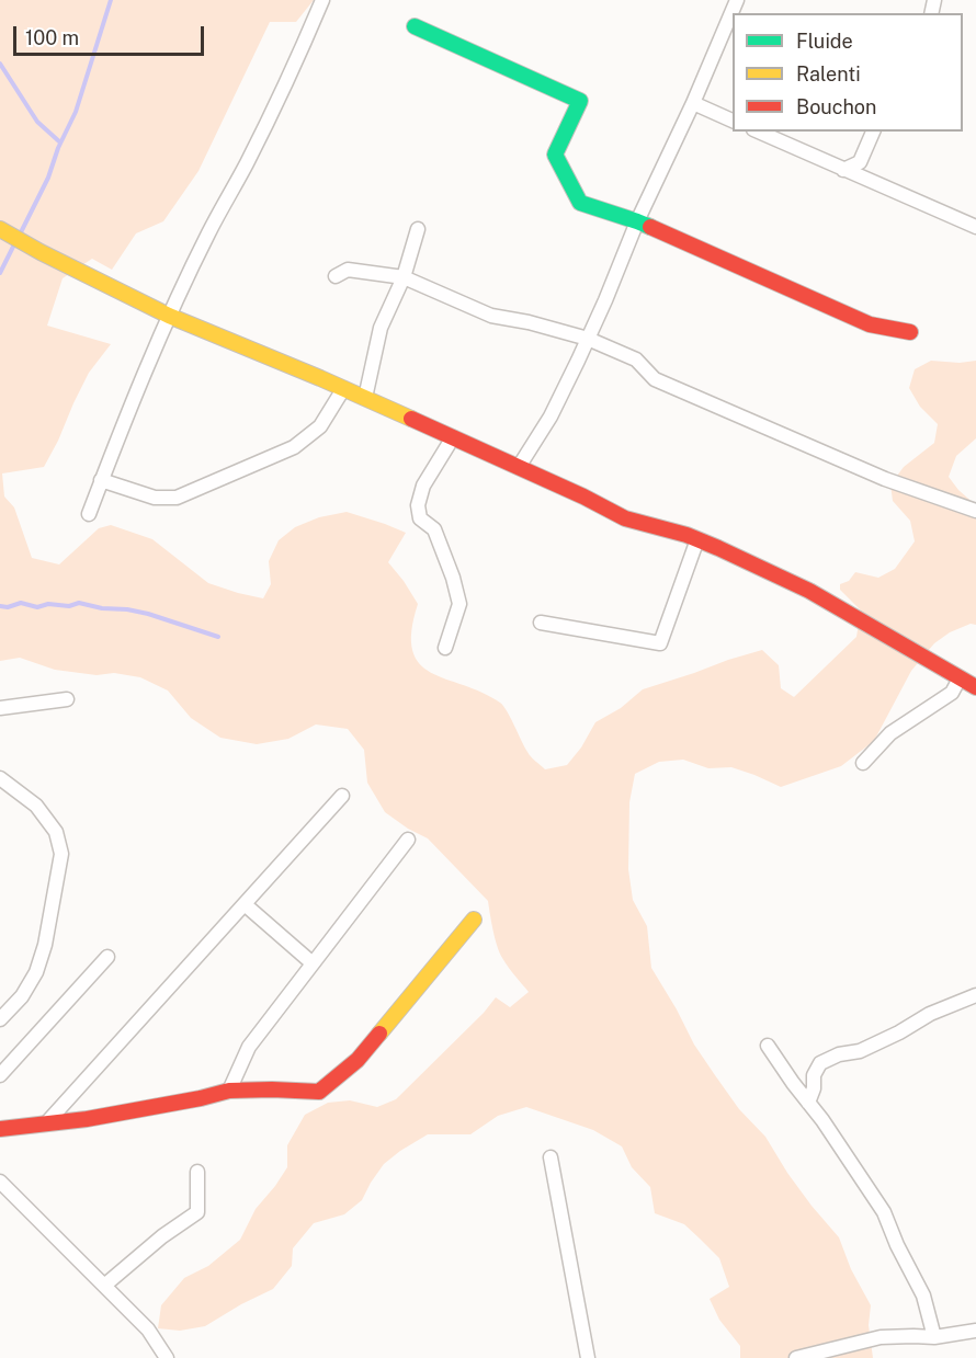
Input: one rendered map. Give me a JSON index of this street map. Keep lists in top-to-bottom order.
{
  "legend": ["Fluide", "Ralenti", "Bouchon"],
  "scale_bar": "100 m"
}
